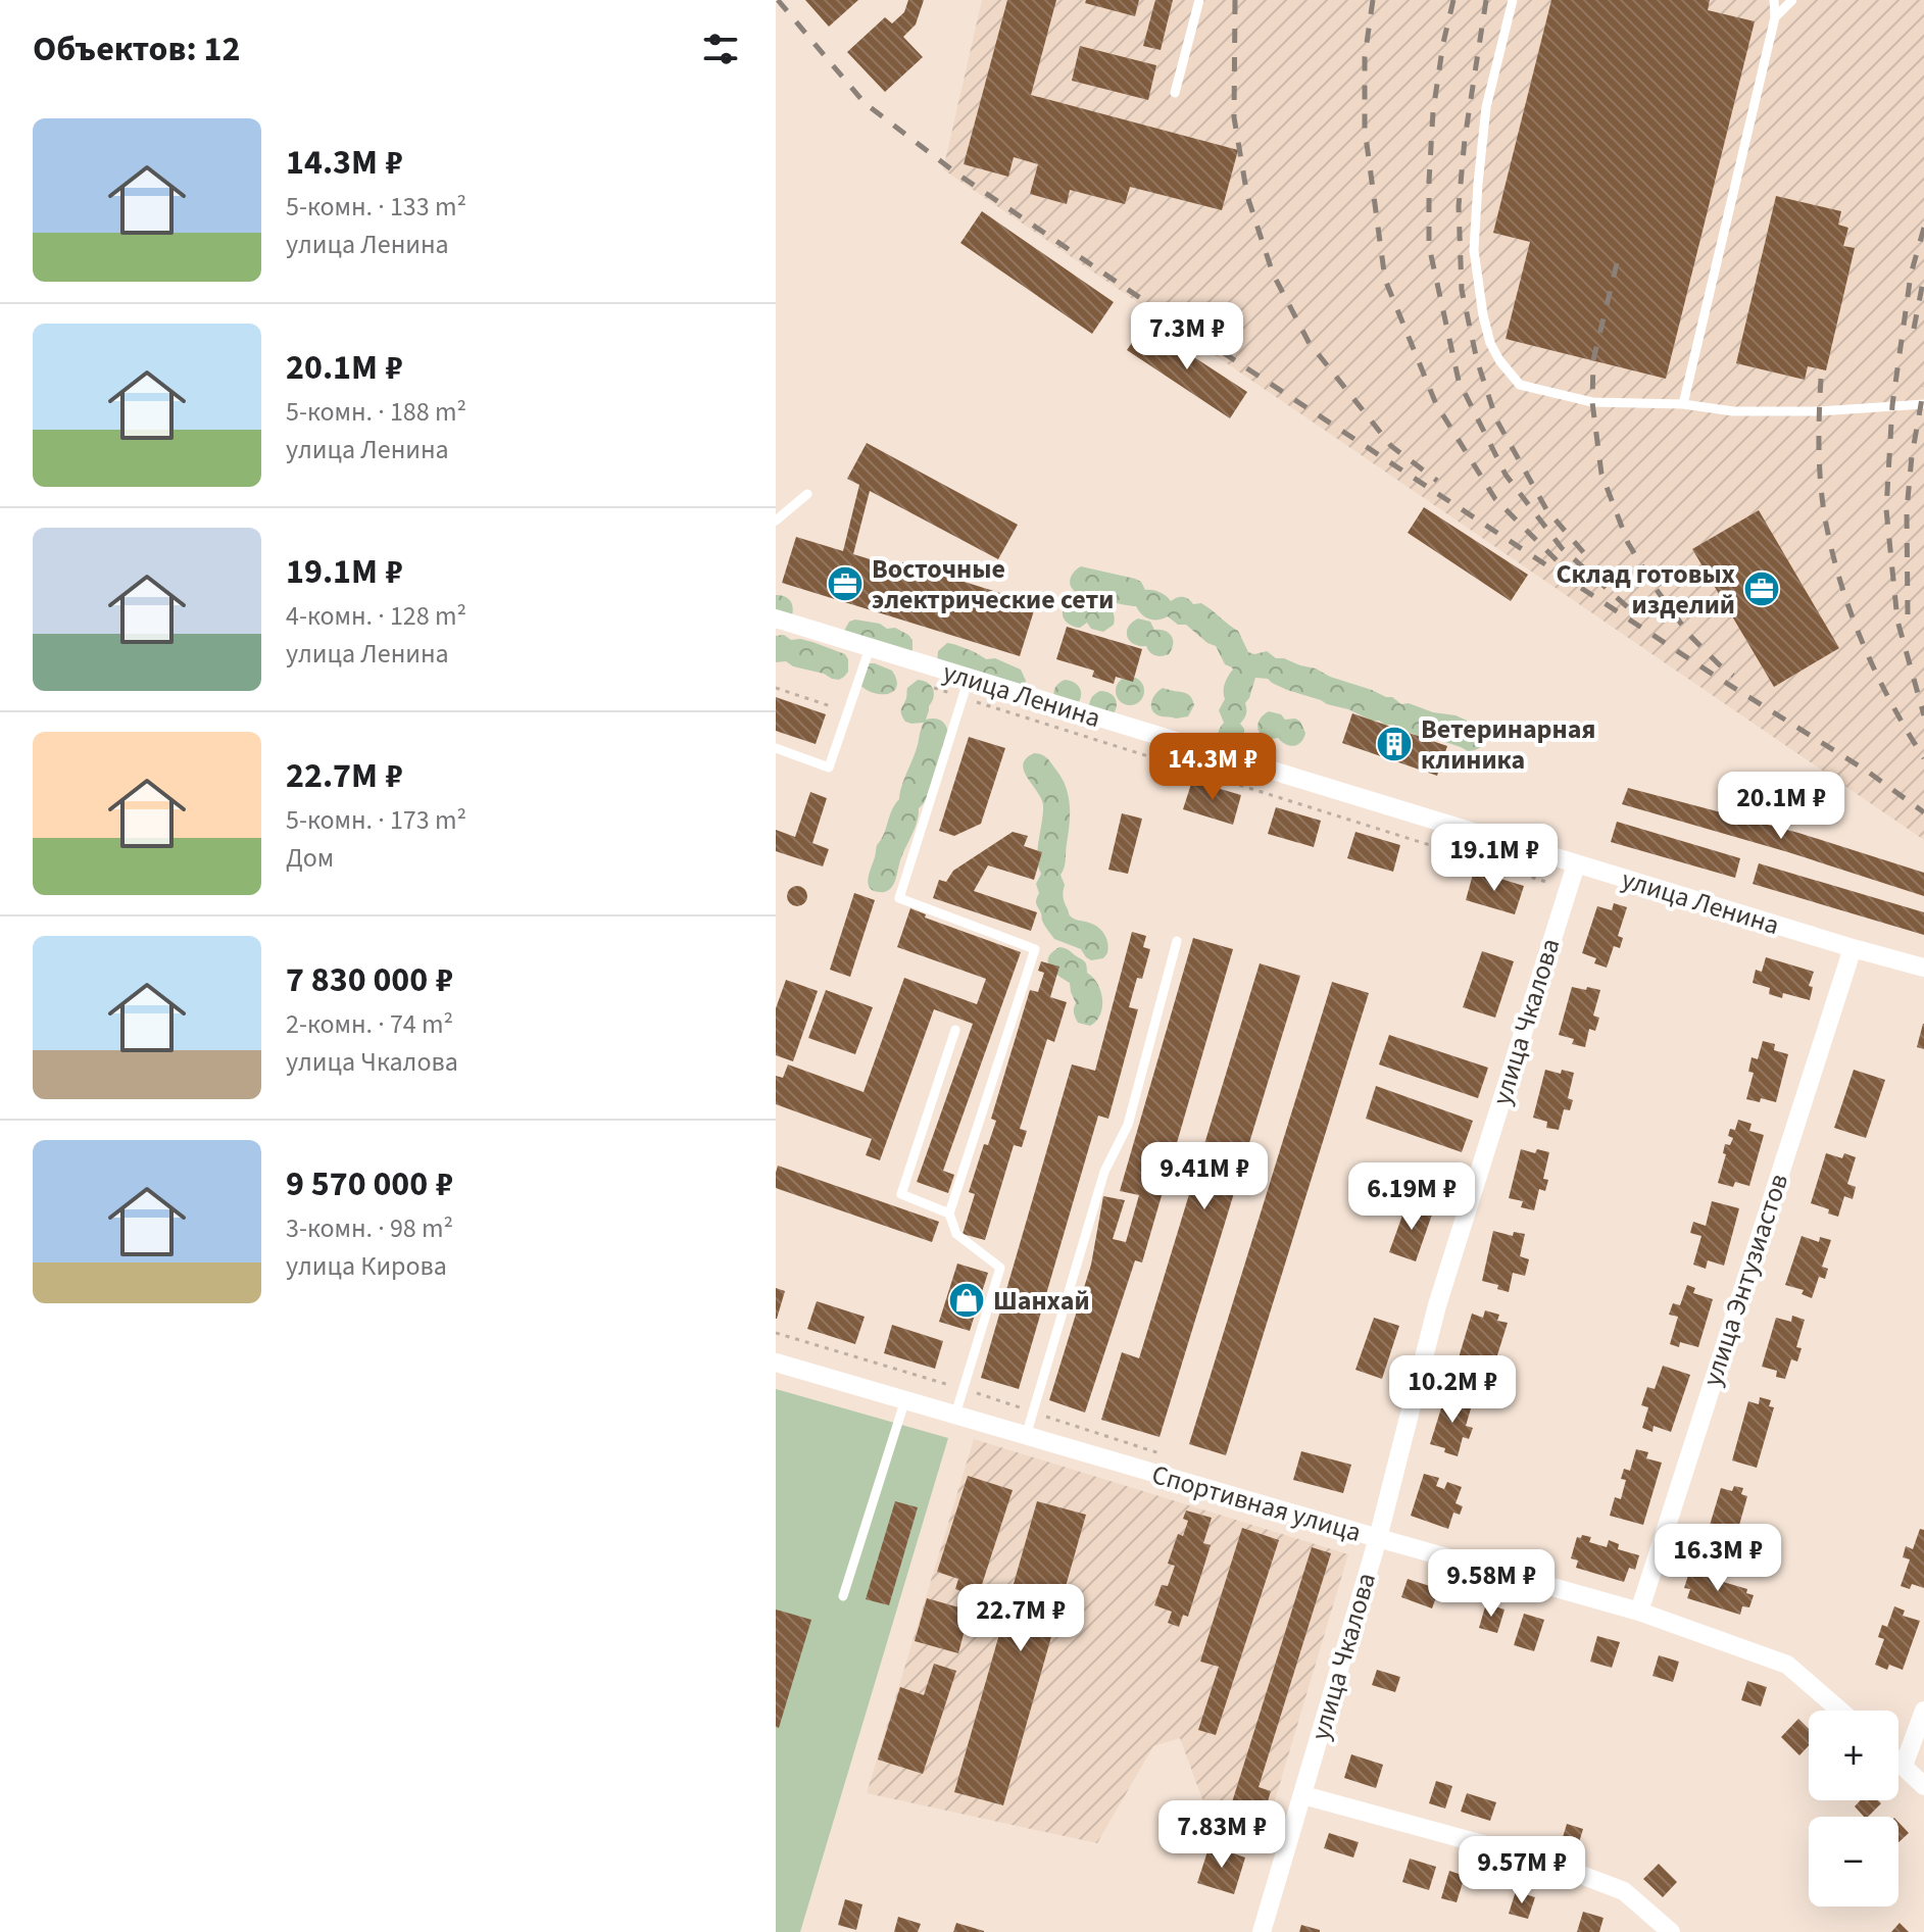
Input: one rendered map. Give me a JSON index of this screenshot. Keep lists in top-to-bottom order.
{
  "streets": {
    "street": [
      "улица Ленина",
      "улица Чкалова",
      "улица Энтузиастов",
      "Спортивная улица"
    ]
  },
  "crossings": [
    ["улица Ленина", "улица Чкалова"],
    ["улица Ленина", "улица Энтузиастов"],
    ["улица Чкалова", "Спортивная улица"],
    ["улица Энтузиастов", "Спортивная улица"]
  ],
  "places": {
    "office": ["Восточные электрические сети", "Склад готовых изделий"],
    "building": ["Ветеринарная клиника"],
    "shop": ["Шанхай"]
  },
  "page": {
    "heading": "Объектов: 12",
    "list": [
      {
        "name": "14.3M ₽",
        "note": "5-комн. · 133 m² · улица Ленина"
      },
      {
        "name": "20.1M ₽",
        "note": "5-комн. · 188 m² · улица Ленина"
      },
      {
        "name": "19.1M ₽",
        "note": "4-комн. · 128 m² · улица Ленина"
      },
      {
        "name": "22.7M ₽",
        "note": "5-комн. · 173 m² · Дом"
      },
      {
        "name": "7 830 000 ₽",
        "note": "2-комн. · 74 m² · улица Чкалова"
      },
      {
        "name": "9 570 000 ₽",
        "note": "3-комн. · 98 m² · улица Кирова"
      }
    ],
    "price": [
      "7.3M ₽",
      "14.3M ₽",
      "20.1M ₽",
      "19.1M ₽",
      "9.41M ₽",
      "6.19M ₽",
      "10.2M ₽",
      "16.3M ₽",
      "9.58M ₽",
      "22.7M ₽",
      "7.83M ₽",
      "9.57M ₽"
    ],
    "map_buttons": ["+", "−"]
  }
}
